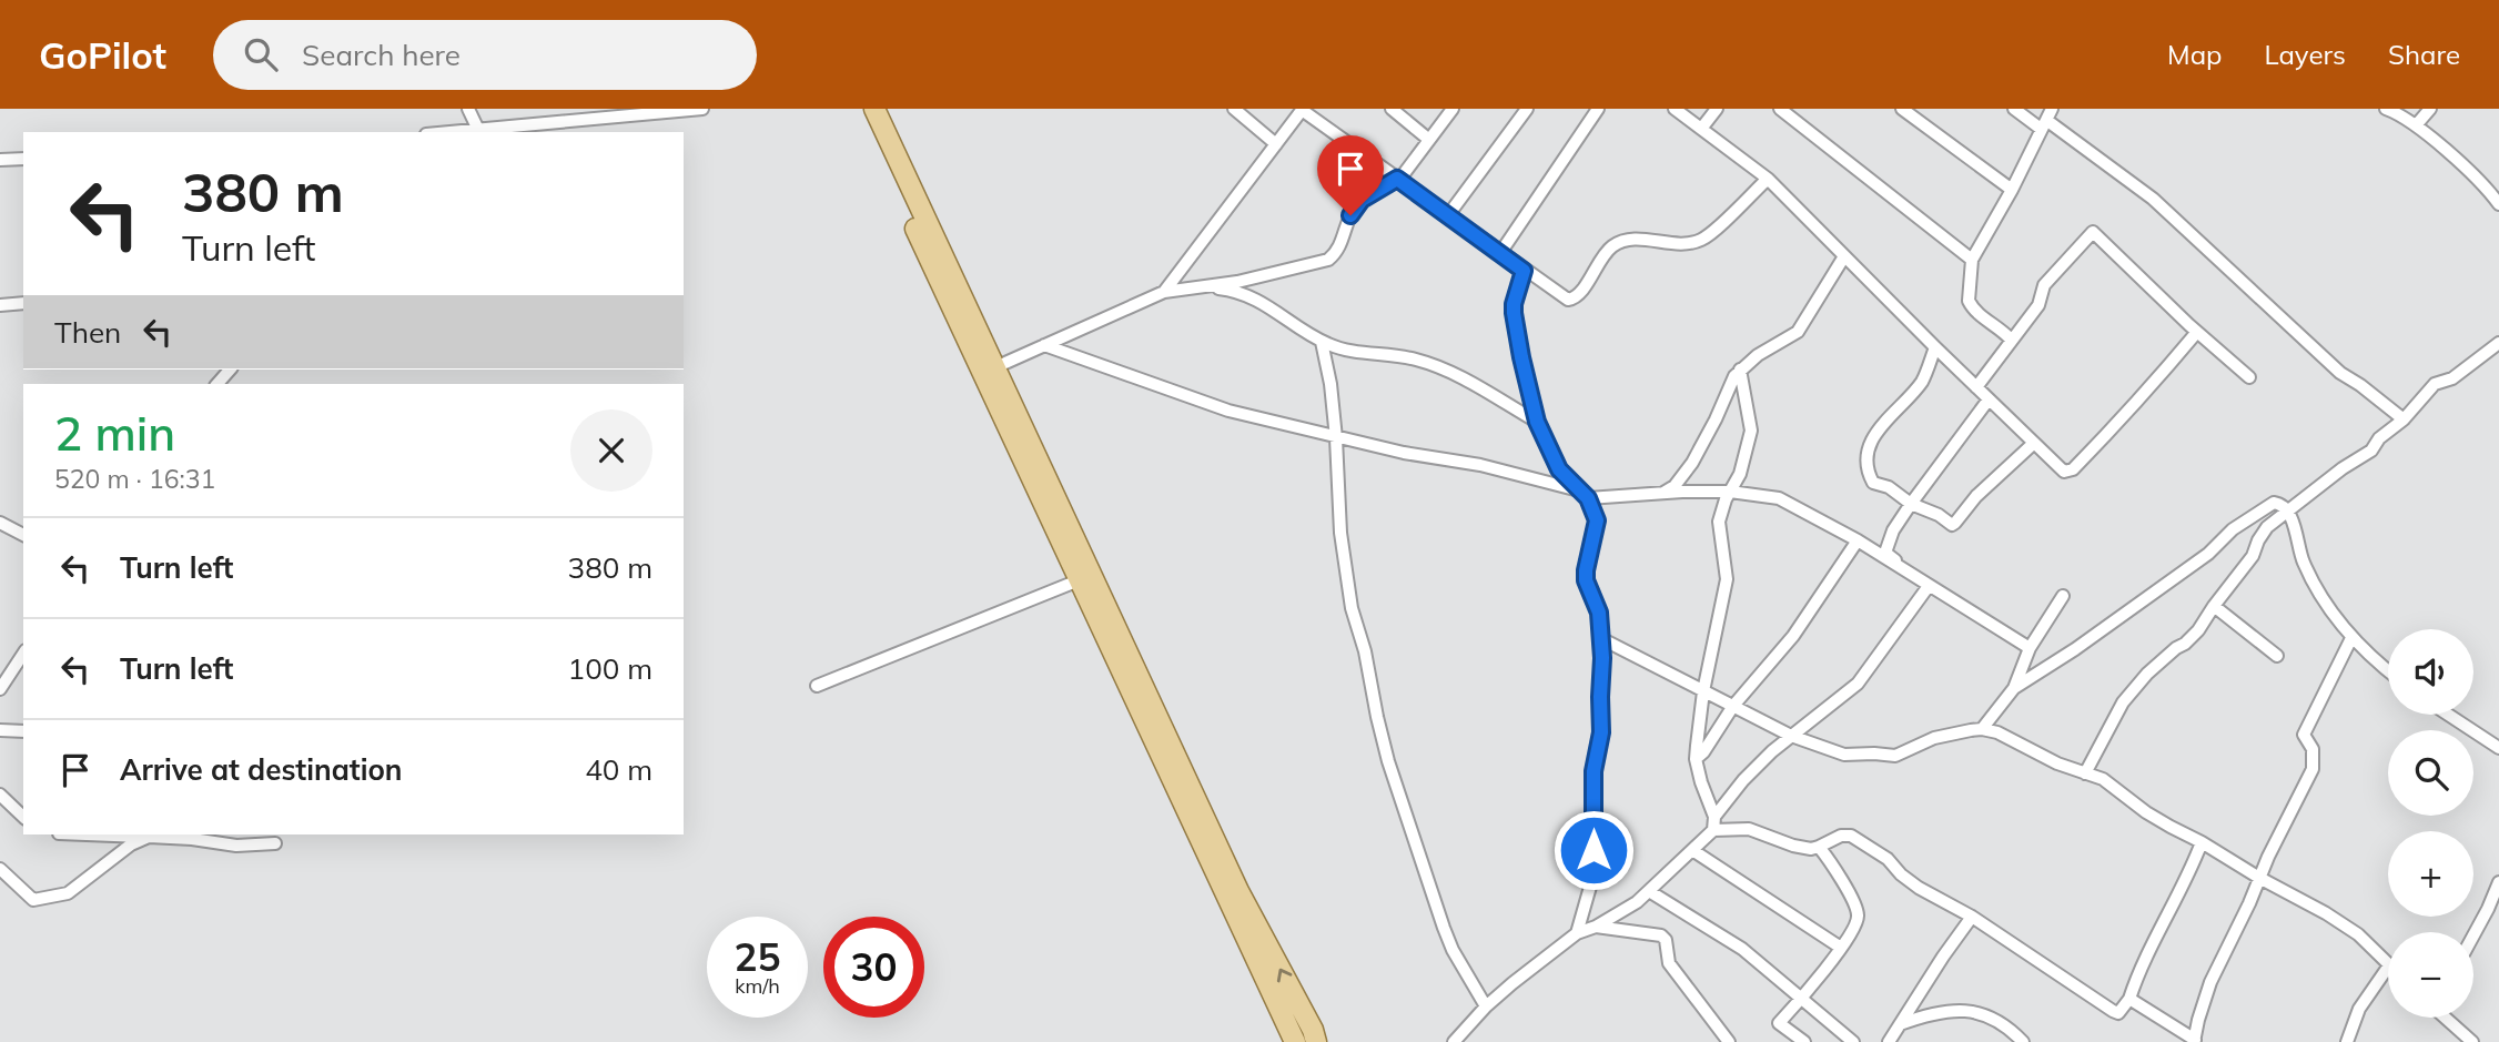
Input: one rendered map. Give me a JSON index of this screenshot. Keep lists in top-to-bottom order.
{
  "page": {
    "header": "GoPilot",
    "search": "Search here",
    "nav": ["Map", "Layers", "Share"],
    "turn": ["380 m", "Turn left"],
    "then": "Then",
    "heading": ["2 min", "520 m · 16:31"],
    "list": [
      {
        "name": "Turn left",
        "value": "380 m"
      },
      {
        "name": "Turn left",
        "value": "100 m"
      },
      {
        "name": "Arrive at destination",
        "value": "40 m"
      }
    ],
    "map_buttons": ["+", "−"],
    "speed": "25 km/h",
    "limit": "30"
  }
}
